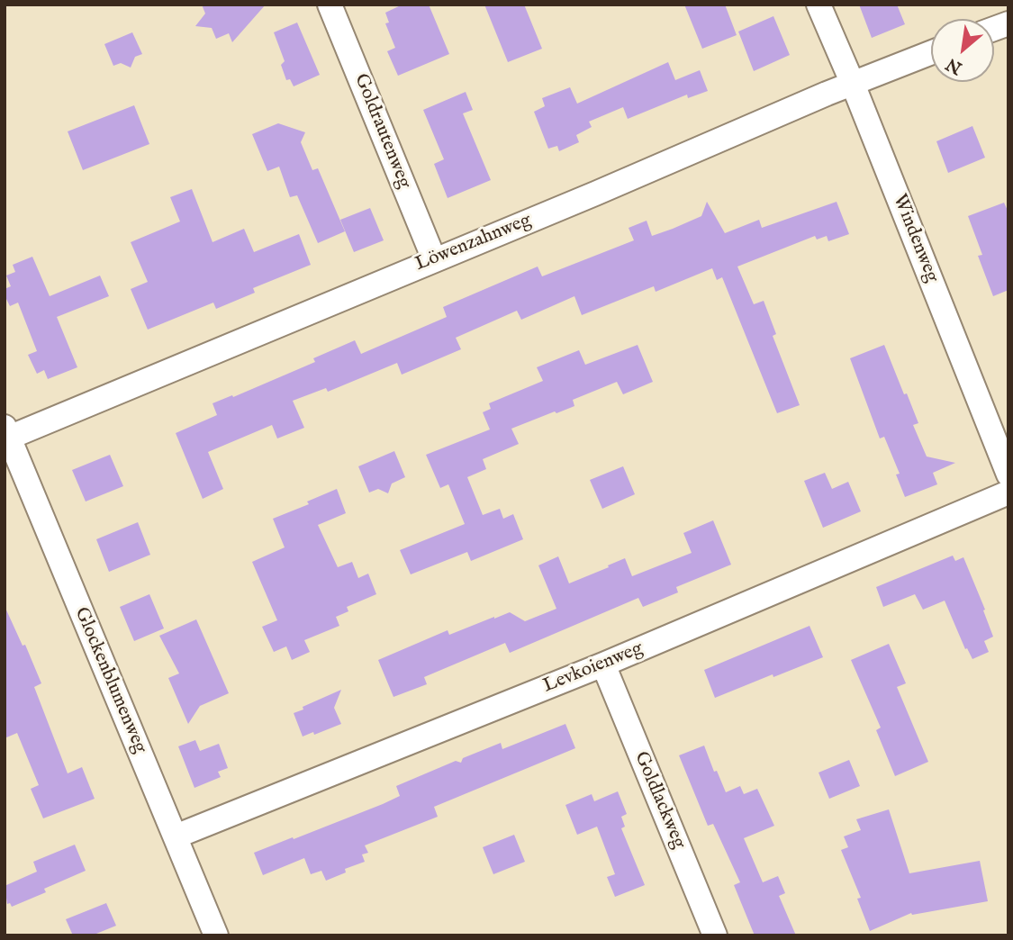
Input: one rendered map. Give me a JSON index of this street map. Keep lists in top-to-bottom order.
{
  "streets": {
    "street": [
      "Goldrautenweg",
      "Windenweg",
      "Löwenzahnweg",
      "Levkoienweg",
      "Glockenblumenweg",
      "Goldlackweg"
    ]
  },
  "crossings": [
    ["Goldrautenweg", "Löwenzahnweg"],
    ["Windenweg", "Löwenzahnweg"],
    ["Löwenzahnweg", "Glockenblumenweg"],
    ["Levkoienweg", "Glockenblumenweg"],
    ["Levkoienweg", "Goldlackweg"]
  ],
  "north": "bottom left"
}
